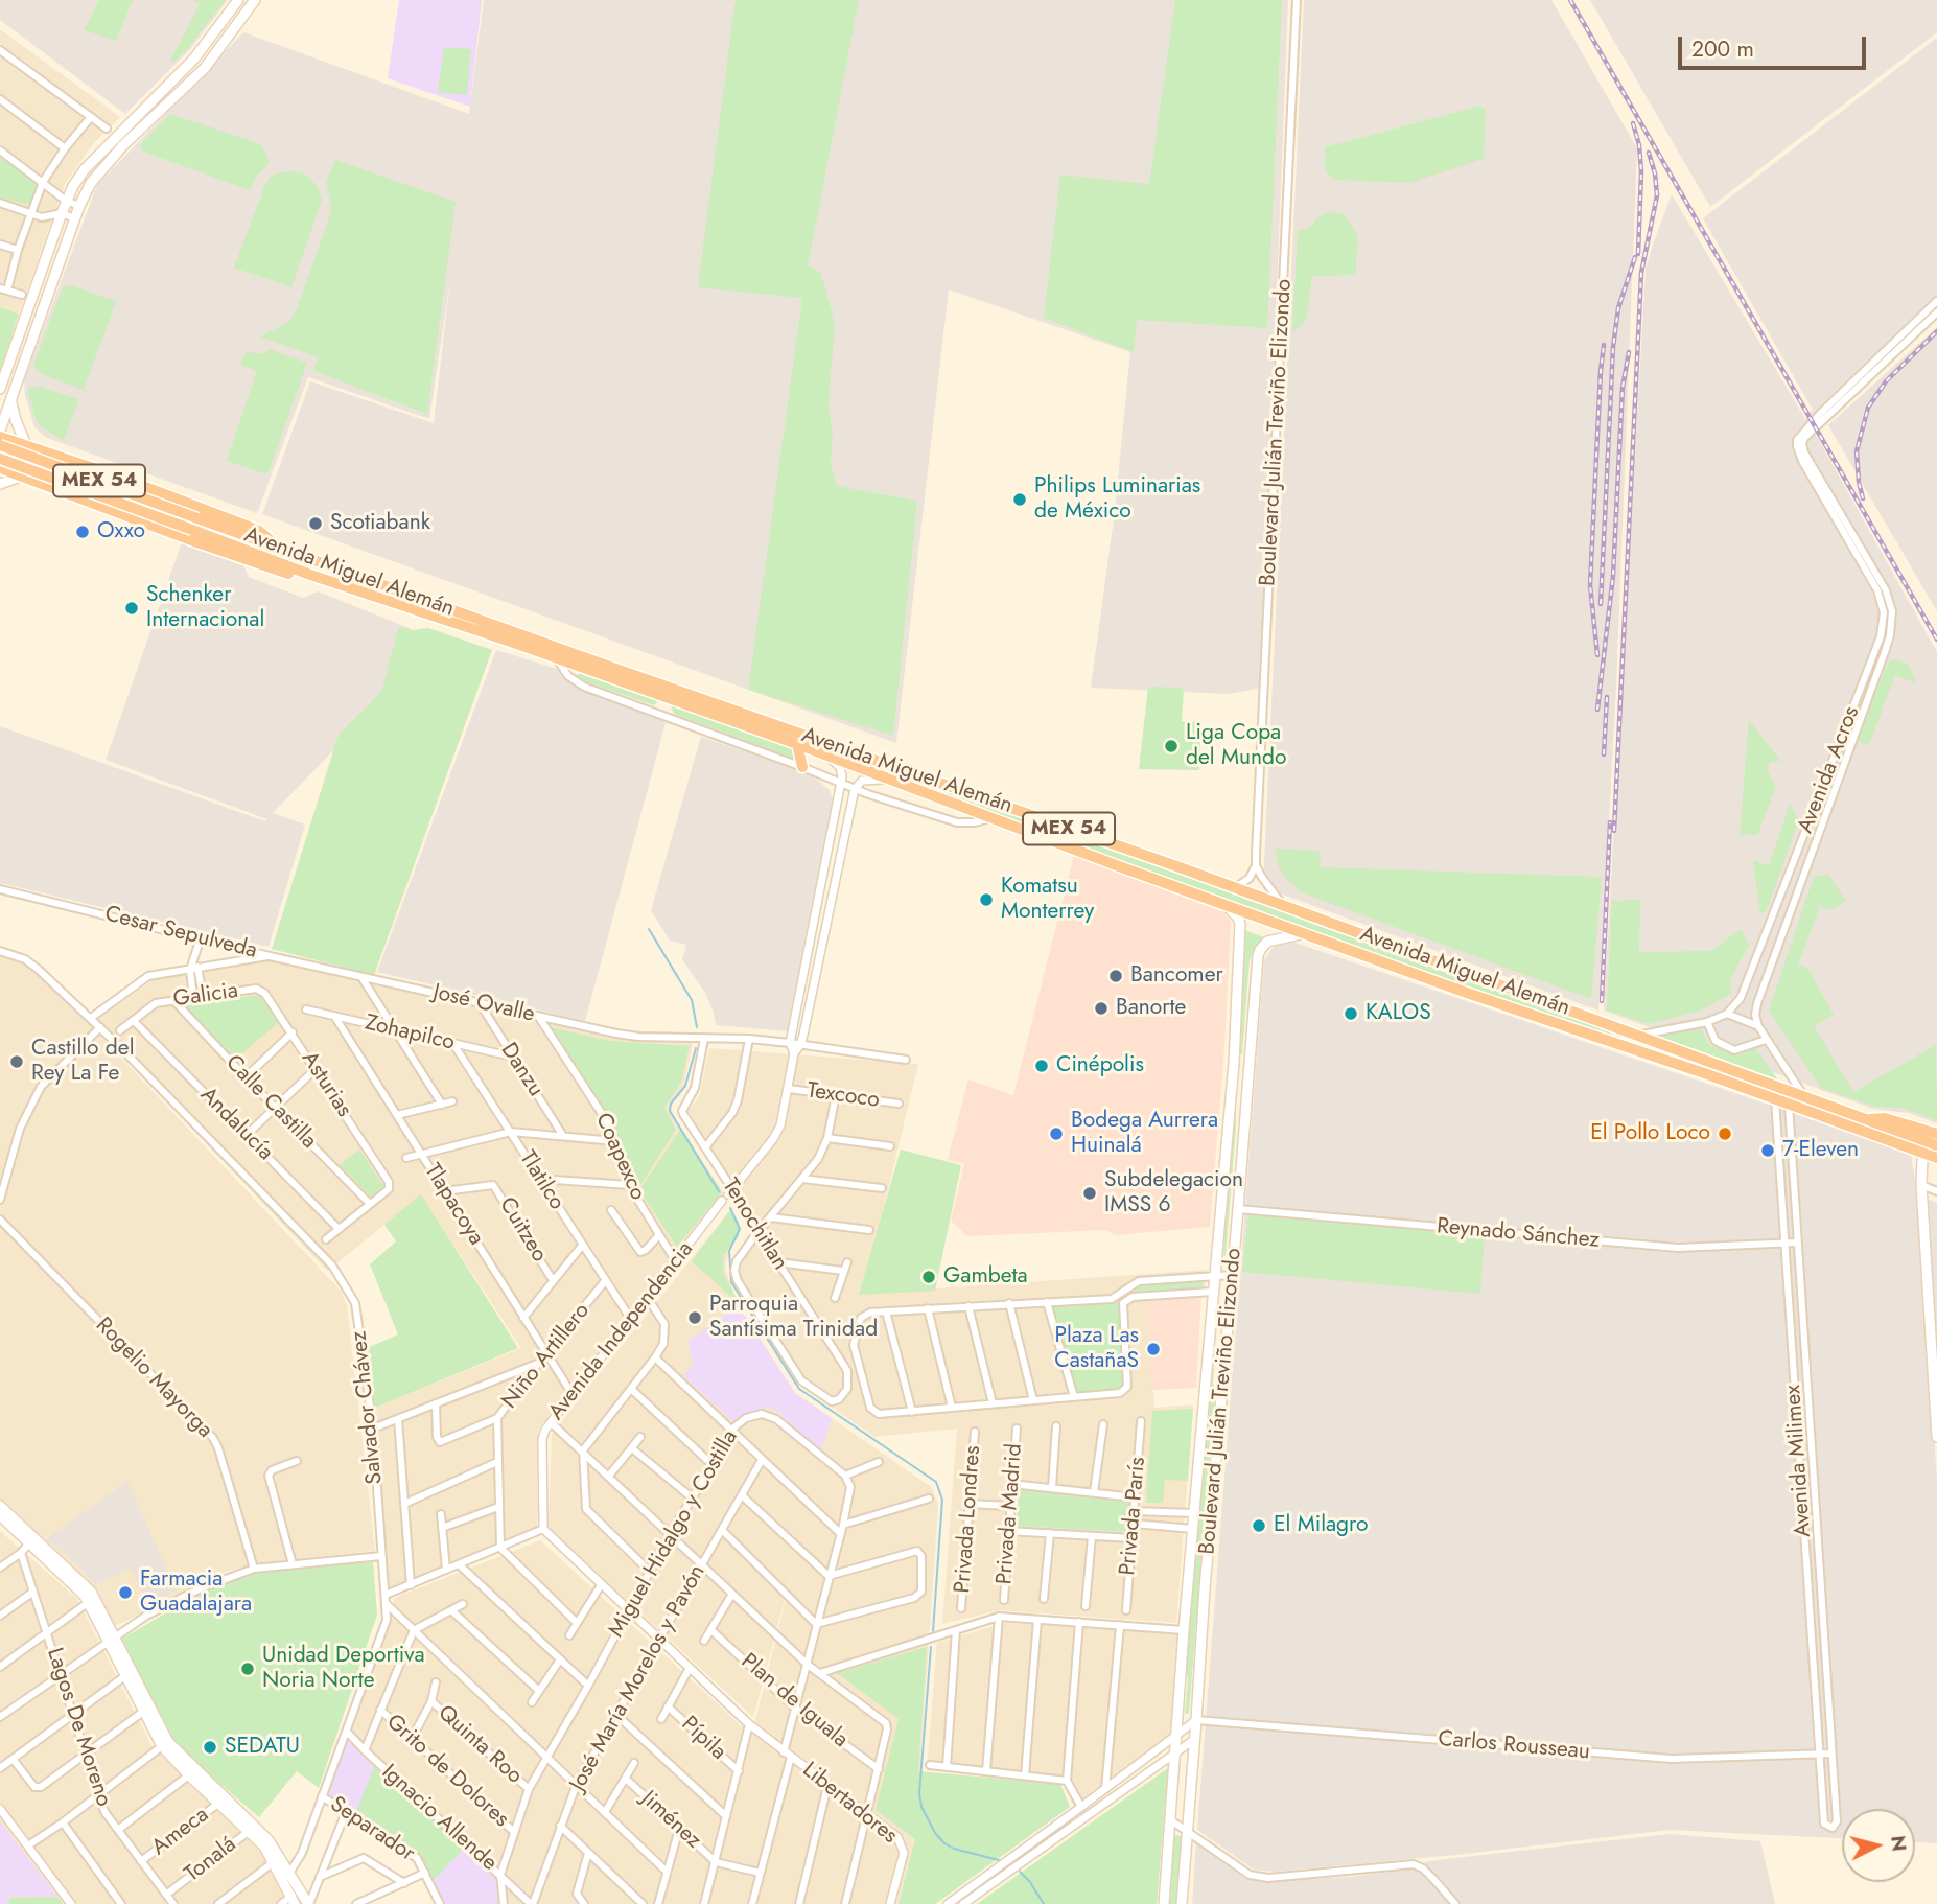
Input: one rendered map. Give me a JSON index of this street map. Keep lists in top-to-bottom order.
{
  "streets": {
    "highway": ["MEX 54", "Avenida Miguel Alemán"],
    "main road": ["Boulevard Julián Treviño Elizondo"],
    "street": [
      "Avenida Acros",
      "Cesar Sepulveda",
      "Galicia",
      "José Ovalle",
      "Zohapilco",
      "Danzu",
      "Asturias",
      "Texcoco",
      "Calle Castilla",
      "Andalucía",
      "Coapexco",
      "Tlatilco",
      "Tlapacoya",
      "Tenochitlan",
      "Cuitzeo",
      "Reynado Sánchez",
      "Avenida Independencia",
      "Niño Artillero",
      "Rogelio Mayorga",
      "Salvador Chávez",
      "Avenida Milimex",
      "Privada Madrid",
      "Privada París",
      "Privada Londres",
      "Miguel Hidalgo y Costilla",
      "José María Morelos y Pavón",
      "Plan de Iguala",
      "Lagos De Moreno",
      "Pípila",
      "Quinta Roo",
      "Carlos Rousseau",
      "Grito de Dolores",
      "Libertadores",
      "Ignacio Allende",
      "Jiménez",
      "Separador",
      "Ameca",
      "Tonalá"
    ]
  },
  "crossings": [
    ["Boulevard Julián Treviño Elizondo", "Avenida Miguel Alemán"],
    ["Boulevard Julián Treviño Elizondo", "Reynado Sánchez"],
    ["Boulevard Julián Treviño Elizondo", "Carlos Rousseau"],
    ["Avenida Miguel Alemán", "Avenida Milimex"],
    ["Cesar Sepulveda", "José Ovalle"],
    ["Galicia", "Asturias"],
    ["Galicia", "Calle Castilla"],
    ["Galicia", "Andalucía"],
    ["José Ovalle", "Danzu"],
    ["José Ovalle", "Coapexco"],
    ["José Ovalle", "Tenochitlan"],
    ["José Ovalle", "Avenida Independencia"],
    ["Zohapilco", "Danzu"],
    ["Zohapilco", "Tlatilco"],
    ["Zohapilco", "Tlapacoya"],
    ["Asturias", "Calle Castilla"],
    ["Texcoco", "Avenida Independencia"],
    ["Coapexco", "Avenida Independencia"],
    ["Tlatilco", "Avenida Independencia"],
    ["Tlatilco", "Niño Artillero"],
    ["Tlapacoya", "Cuitzeo"],
    ["Tlapacoya", "Avenida Independencia"],
    ["Tlapacoya", "Niño Artillero"],
    ["Tenochitlan", "Avenida Independencia"],
    ["Reynado Sánchez", "Avenida Milimex"],
    ["Avenida Independencia", "Plan de Iguala"],
    ["Salvador Chávez", "Ignacio Allende"],
    ["Salvador Chávez", "Separador"],
    ["Avenida Milimex", "Carlos Rousseau"],
    ["Miguel Hidalgo y Costilla", "Plan de Iguala"],
    ["Miguel Hidalgo y Costilla", "Quinta Roo"],
    ["Miguel Hidalgo y Costilla", "Grito de Dolores"],
    ["Miguel Hidalgo y Costilla", "Ignacio Allende"],
    ["José María Morelos y Pavón", "Plan de Iguala"],
    ["José María Morelos y Pavón", "Ignacio Allende"],
    ["Plan de Iguala", "Libertadores"],
    ["Lagos De Moreno", "Ameca"],
    ["Lagos De Moreno", "Tonalá"]
  ],
  "places": [
    "Philips Luminarias de México",
    "Scotiabank",
    "Oxxo",
    "Schenker Internacional",
    "Liga Copa del Mundo",
    "Komatsu Monterrey",
    "Bancomer",
    "Banorte",
    "KALOS",
    "Castillo del Rey La Fe",
    "Cinépolis",
    "Bodega Aurrera Huinalá",
    "El Pollo Loco",
    "7-Eleven",
    "Subdelegacion IMSS 6",
    "Gambeta",
    "Parroquia Santísima Trinidad",
    "Plaza Las CastañaS",
    "El Milagro",
    "Farmacia Guadalajara",
    "Unidad Deportiva Noria Norte",
    "SEDATU"
  ],
  "scale_bar": "200 m",
  "north": "right"
}
